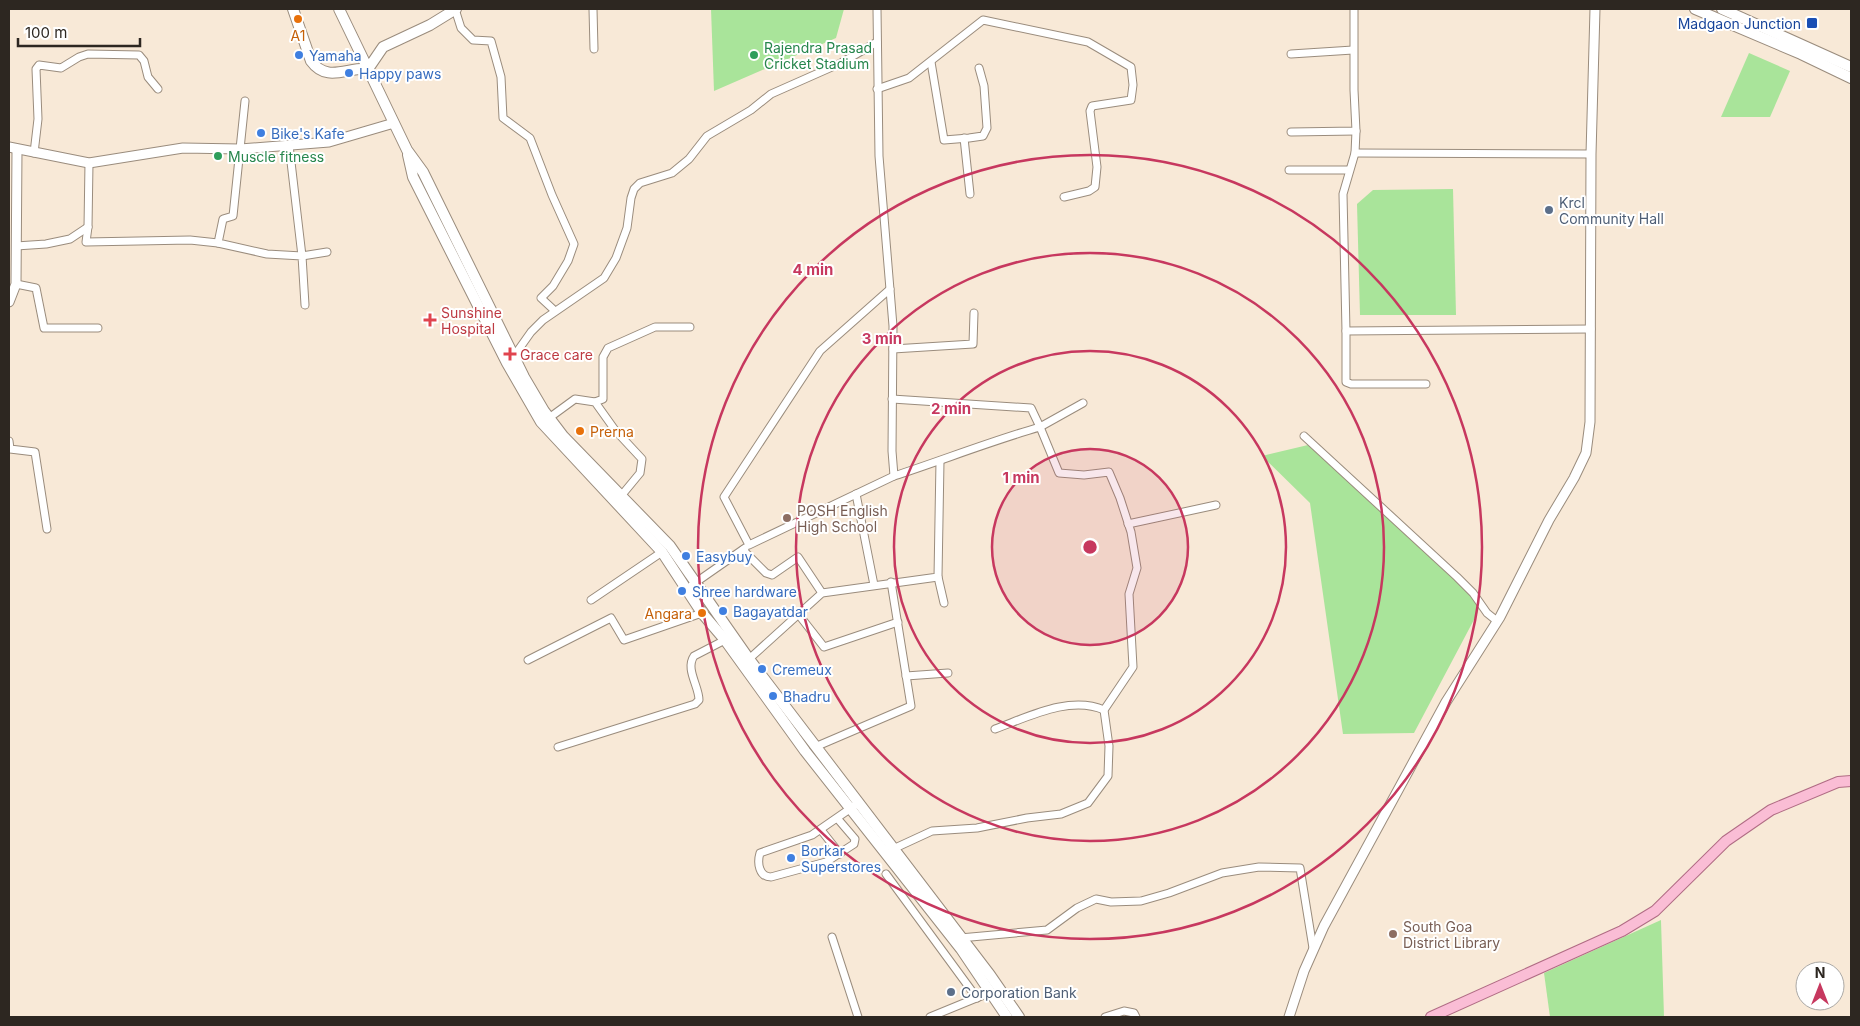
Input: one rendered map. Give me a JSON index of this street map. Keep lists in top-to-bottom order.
{
  "places": {
    "other": [
      "A1",
      "Yamaha",
      "Rajendra Prasad Cricket Stadium",
      "Happy paws",
      "Bike's Kafe",
      "Muscle fitness",
      "Krcl Community Hall",
      "Prerna",
      "POSH English High School",
      "Easybuy",
      "Shree hardware",
      "Bagayatdar",
      "Angara",
      "Cremeux",
      "Bhadru",
      "Borkar Superstores",
      "South Goa District Library",
      "Corporation Bank"
    ],
    "transit": ["Madgaon Junction"],
    "health": ["Sunshine Hospital", "Grace care"]
  },
  "scale_bar": "100 m",
  "north": "top",
  "rings": [
    "4 min",
    "3 min",
    "2 min",
    "1 min"
  ]
}
